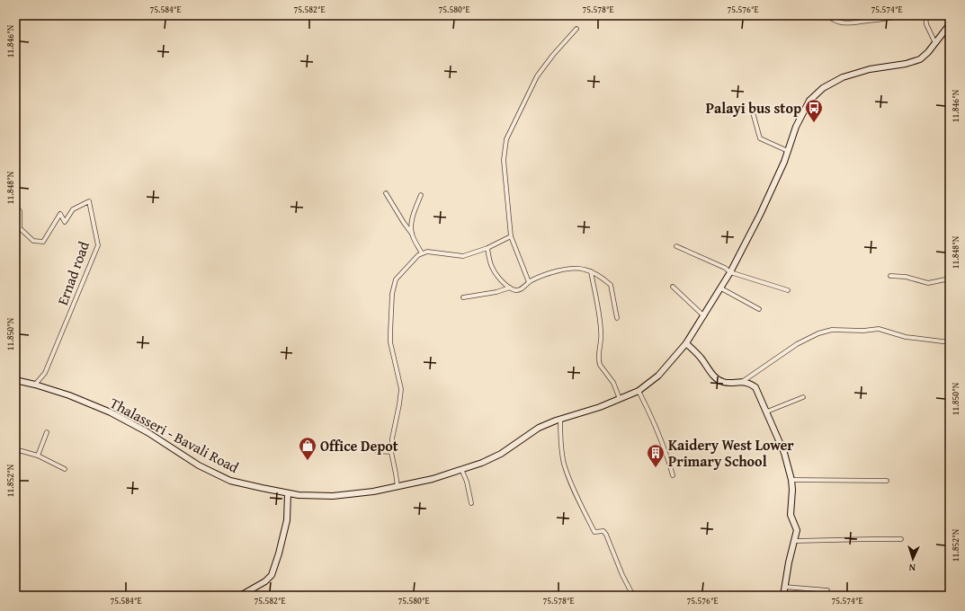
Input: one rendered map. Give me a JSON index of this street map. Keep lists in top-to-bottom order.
{
  "streets": {
    "main road": ["Thalasseri - Bavali Road"],
    "street": ["Ernad road"]
  },
  "crossings": [
    ["Ernad road", "Thalasseri - Bavali Road"]
  ],
  "places": {
    "bus stop": ["Palayi bus stop"],
    "shop": ["Office Depot"],
    "building": ["Kaidery West Lower Primary School"]
  },
  "north": "bottom",
  "coordinates": [
    "75.584°E",
    "75.582°E",
    "75.580°E",
    "75.578°E",
    "75.576°E",
    "75.574°E",
    "11.846°N",
    "11.848°N",
    "11.850°N",
    "11.852°N"
  ]
}
